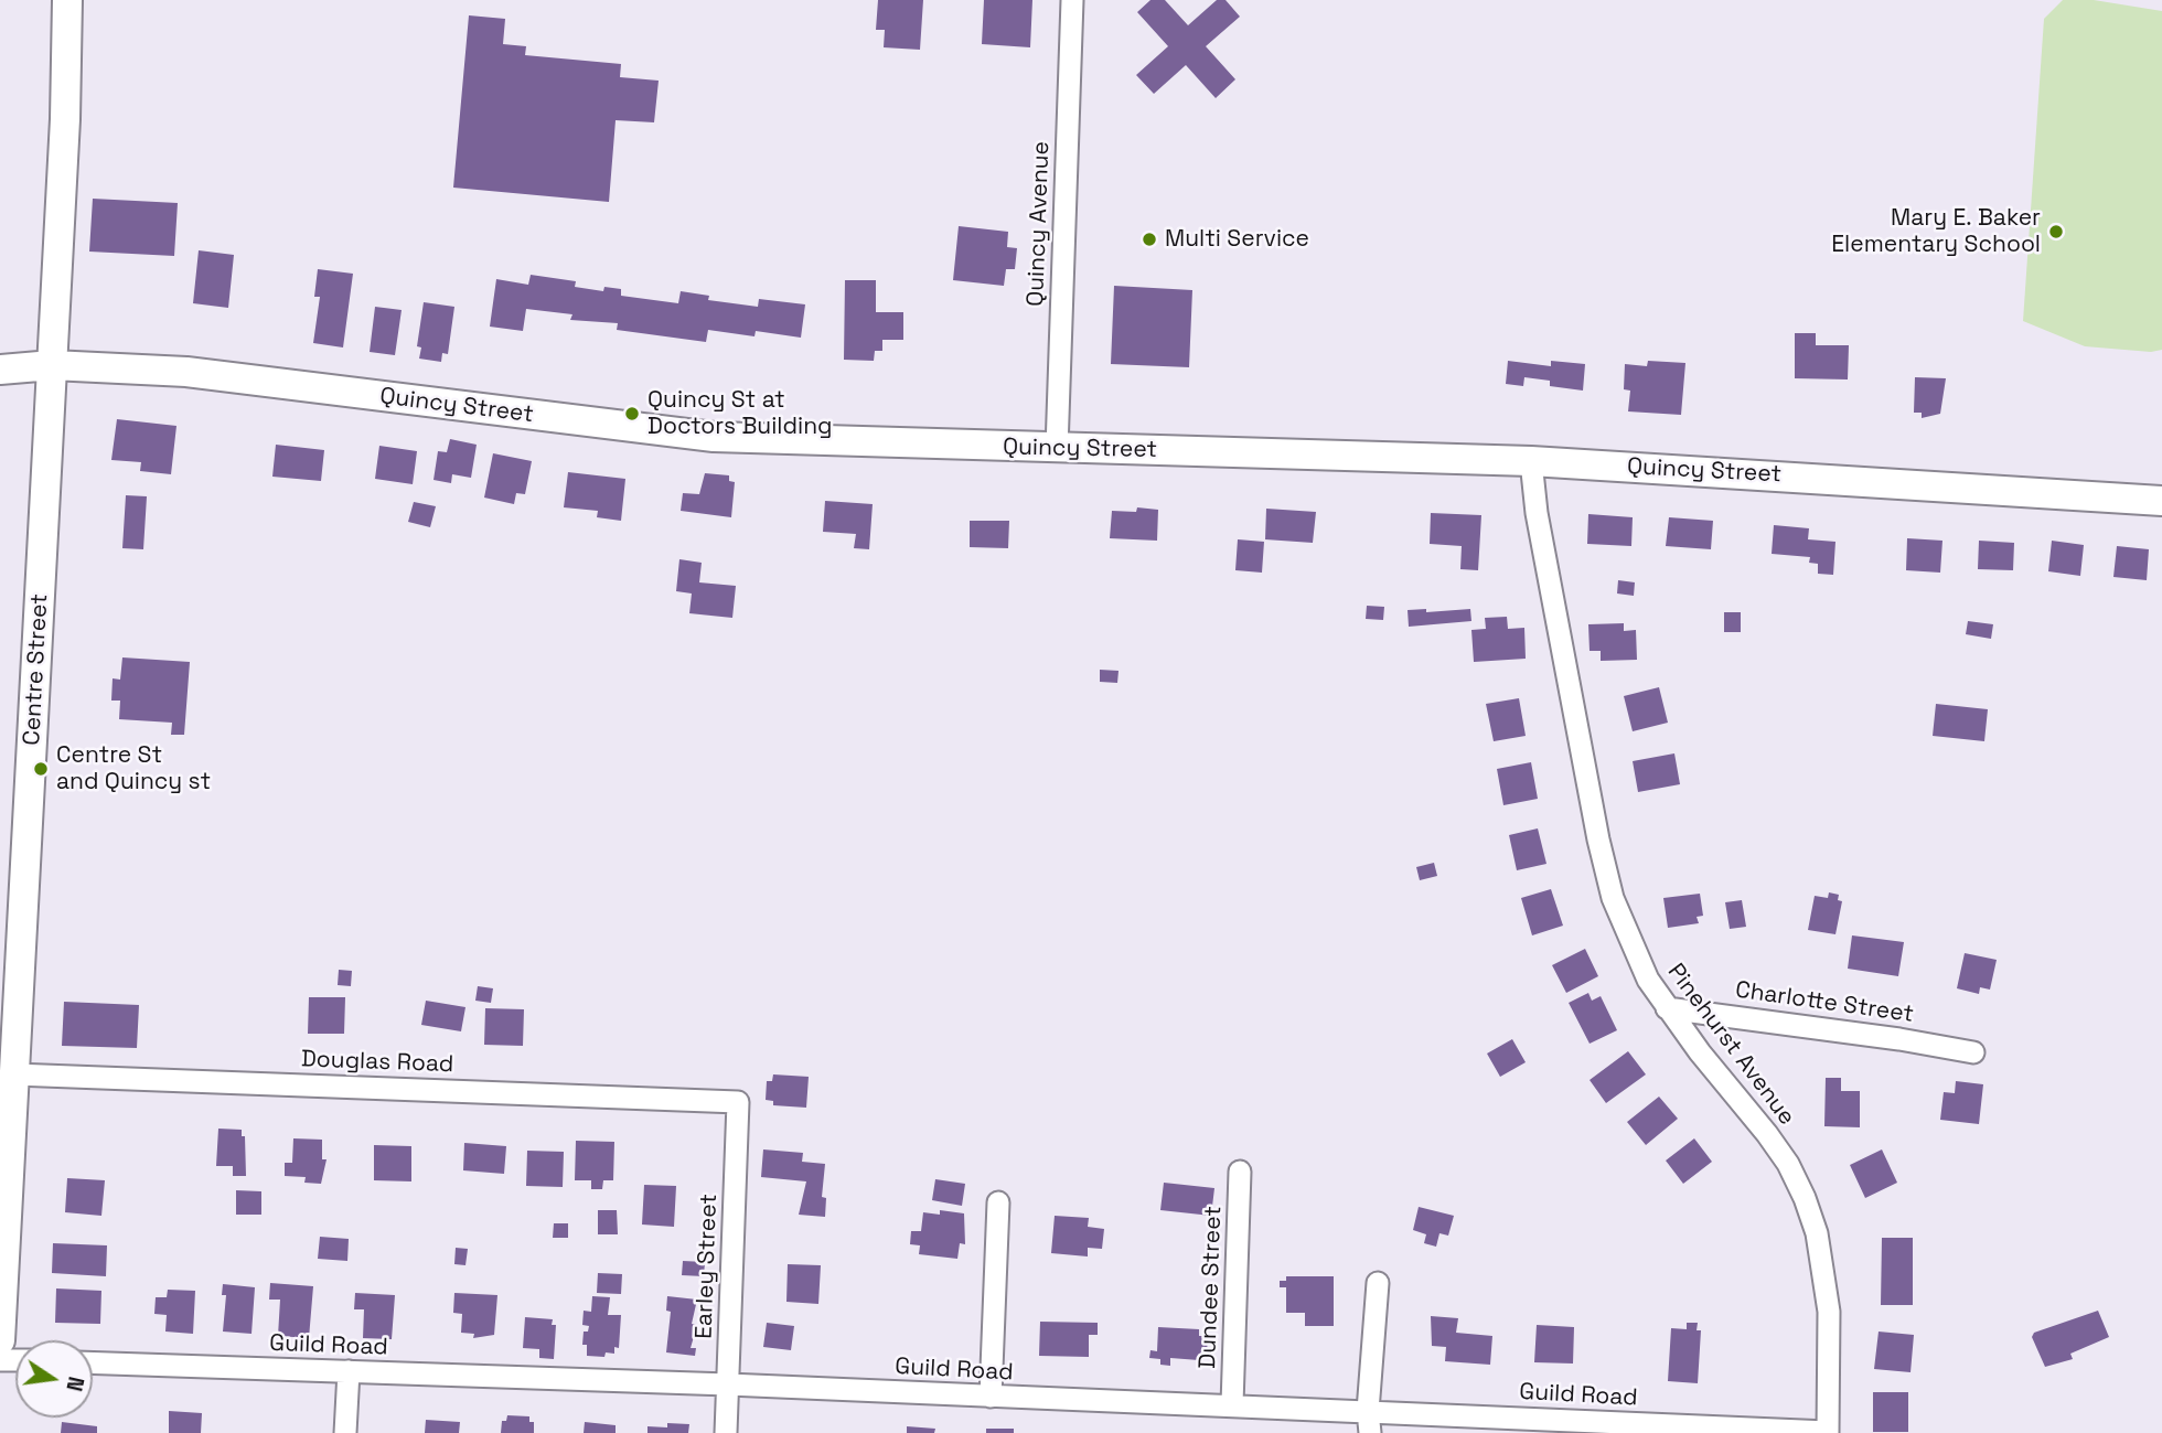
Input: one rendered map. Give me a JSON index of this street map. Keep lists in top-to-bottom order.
{
  "streets": {
    "main road": ["Quincy Street", "Centre Street"],
    "street": [
      "Quincy Avenue",
      "Charlotte Street",
      "Pinehurst Avenue",
      "Douglas Road",
      "Earley Street",
      "Dundee Street",
      "Guild Road"
    ]
  },
  "crossings": [
    ["Quincy Avenue", "Quincy Street"],
    ["Quincy Street", "Centre Street"],
    ["Quincy Street", "Pinehurst Avenue"],
    ["Centre Street", "Douglas Road"],
    ["Charlotte Street", "Pinehurst Avenue"],
    ["Pinehurst Avenue", "Guild Road"],
    ["Douglas Road", "Earley Street"],
    ["Earley Street", "Guild Road"],
    ["Dundee Street", "Guild Road"]
  ],
  "places": [
    "Mary E. Baker Elementary School",
    "Multi Service",
    "Quincy St at Doctors Building",
    "Centre St and Quincy st"
  ],
  "north": "right"
}
